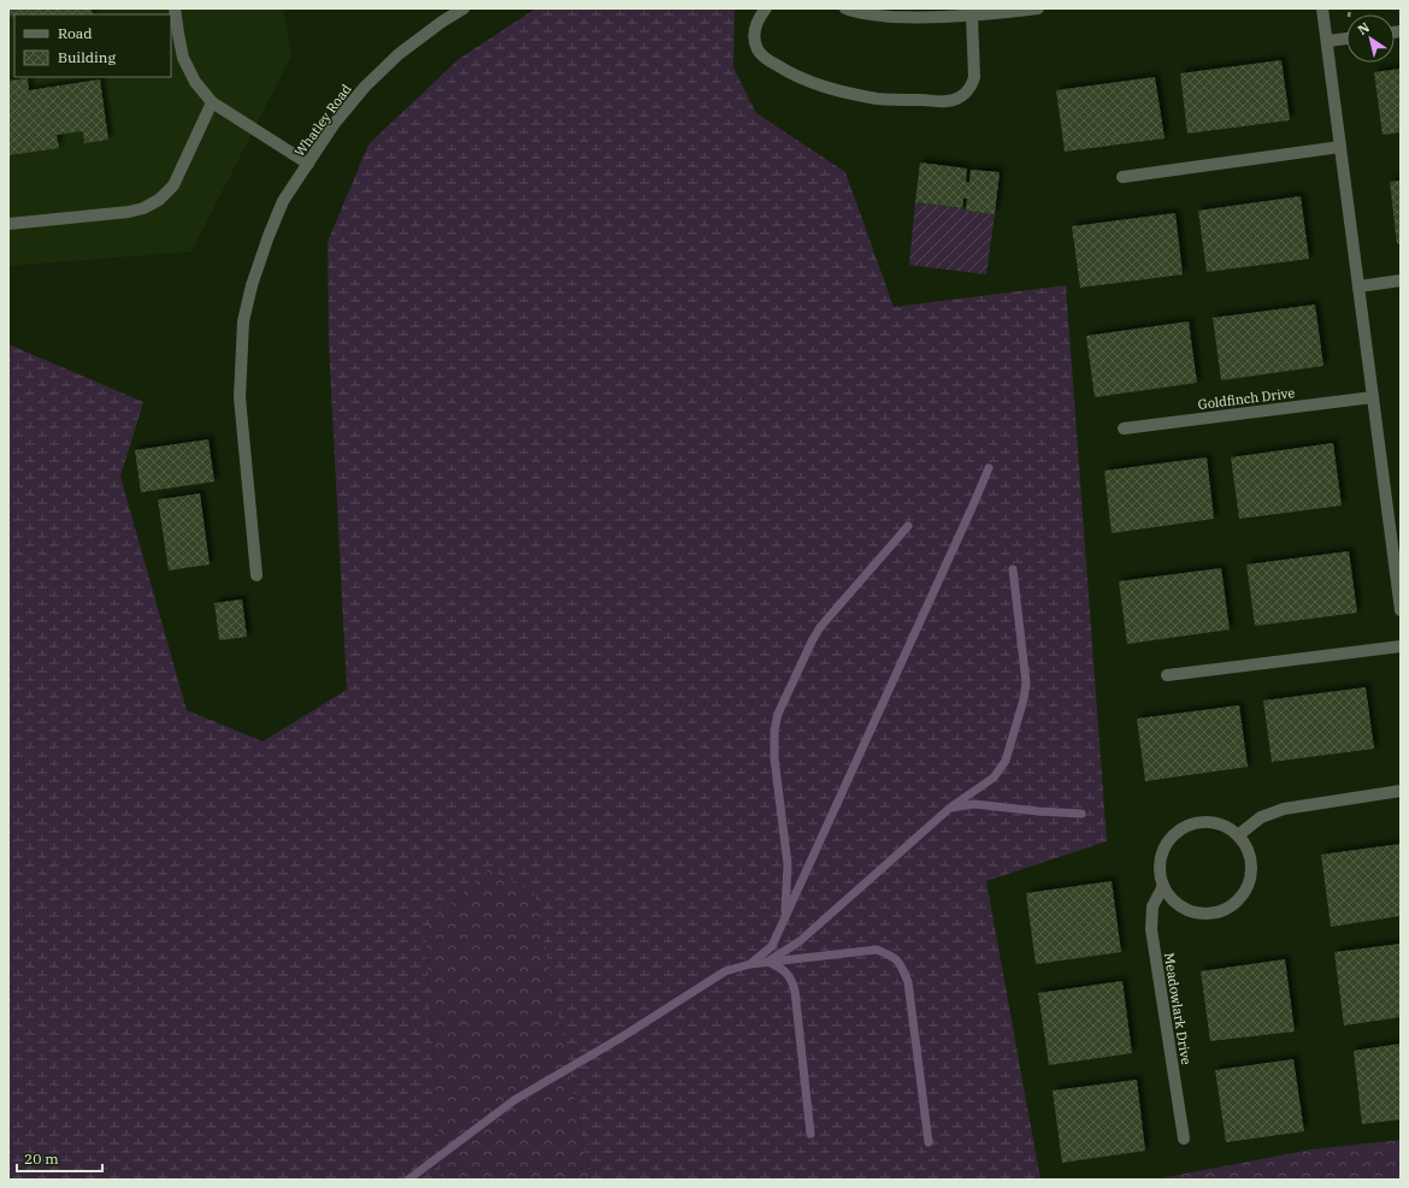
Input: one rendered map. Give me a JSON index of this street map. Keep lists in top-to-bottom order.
{
  "streets": {
    "street": ["Whatley Road", "Goldfinch Drive", "Meadowlark Drive"]
  },
  "legend": ["Road", "Building"],
  "scale_bar": "20 m",
  "north": "top left"
}
